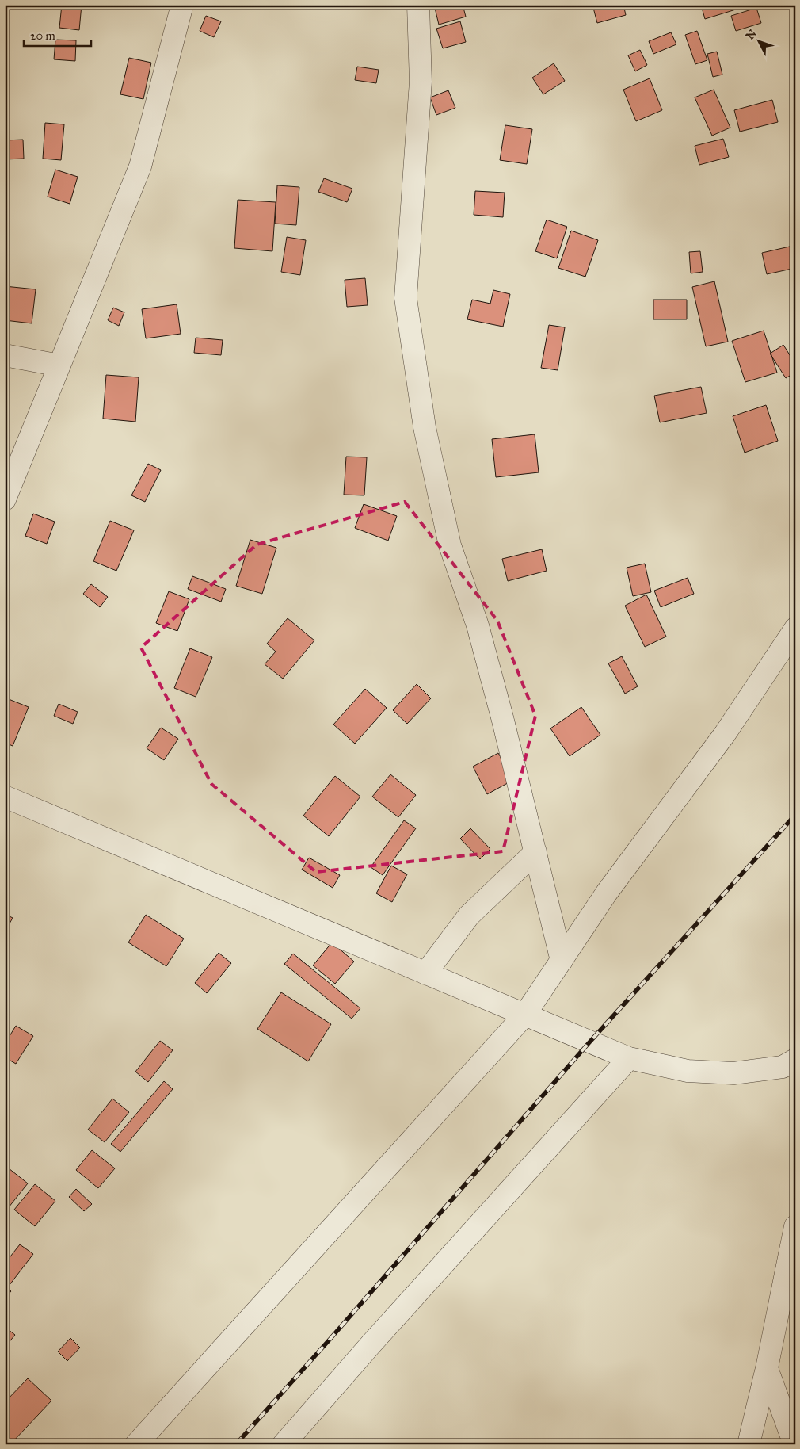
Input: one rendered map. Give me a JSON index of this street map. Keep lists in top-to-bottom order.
{
  "scale_bar": "20 m",
  "north": "top left"
}
